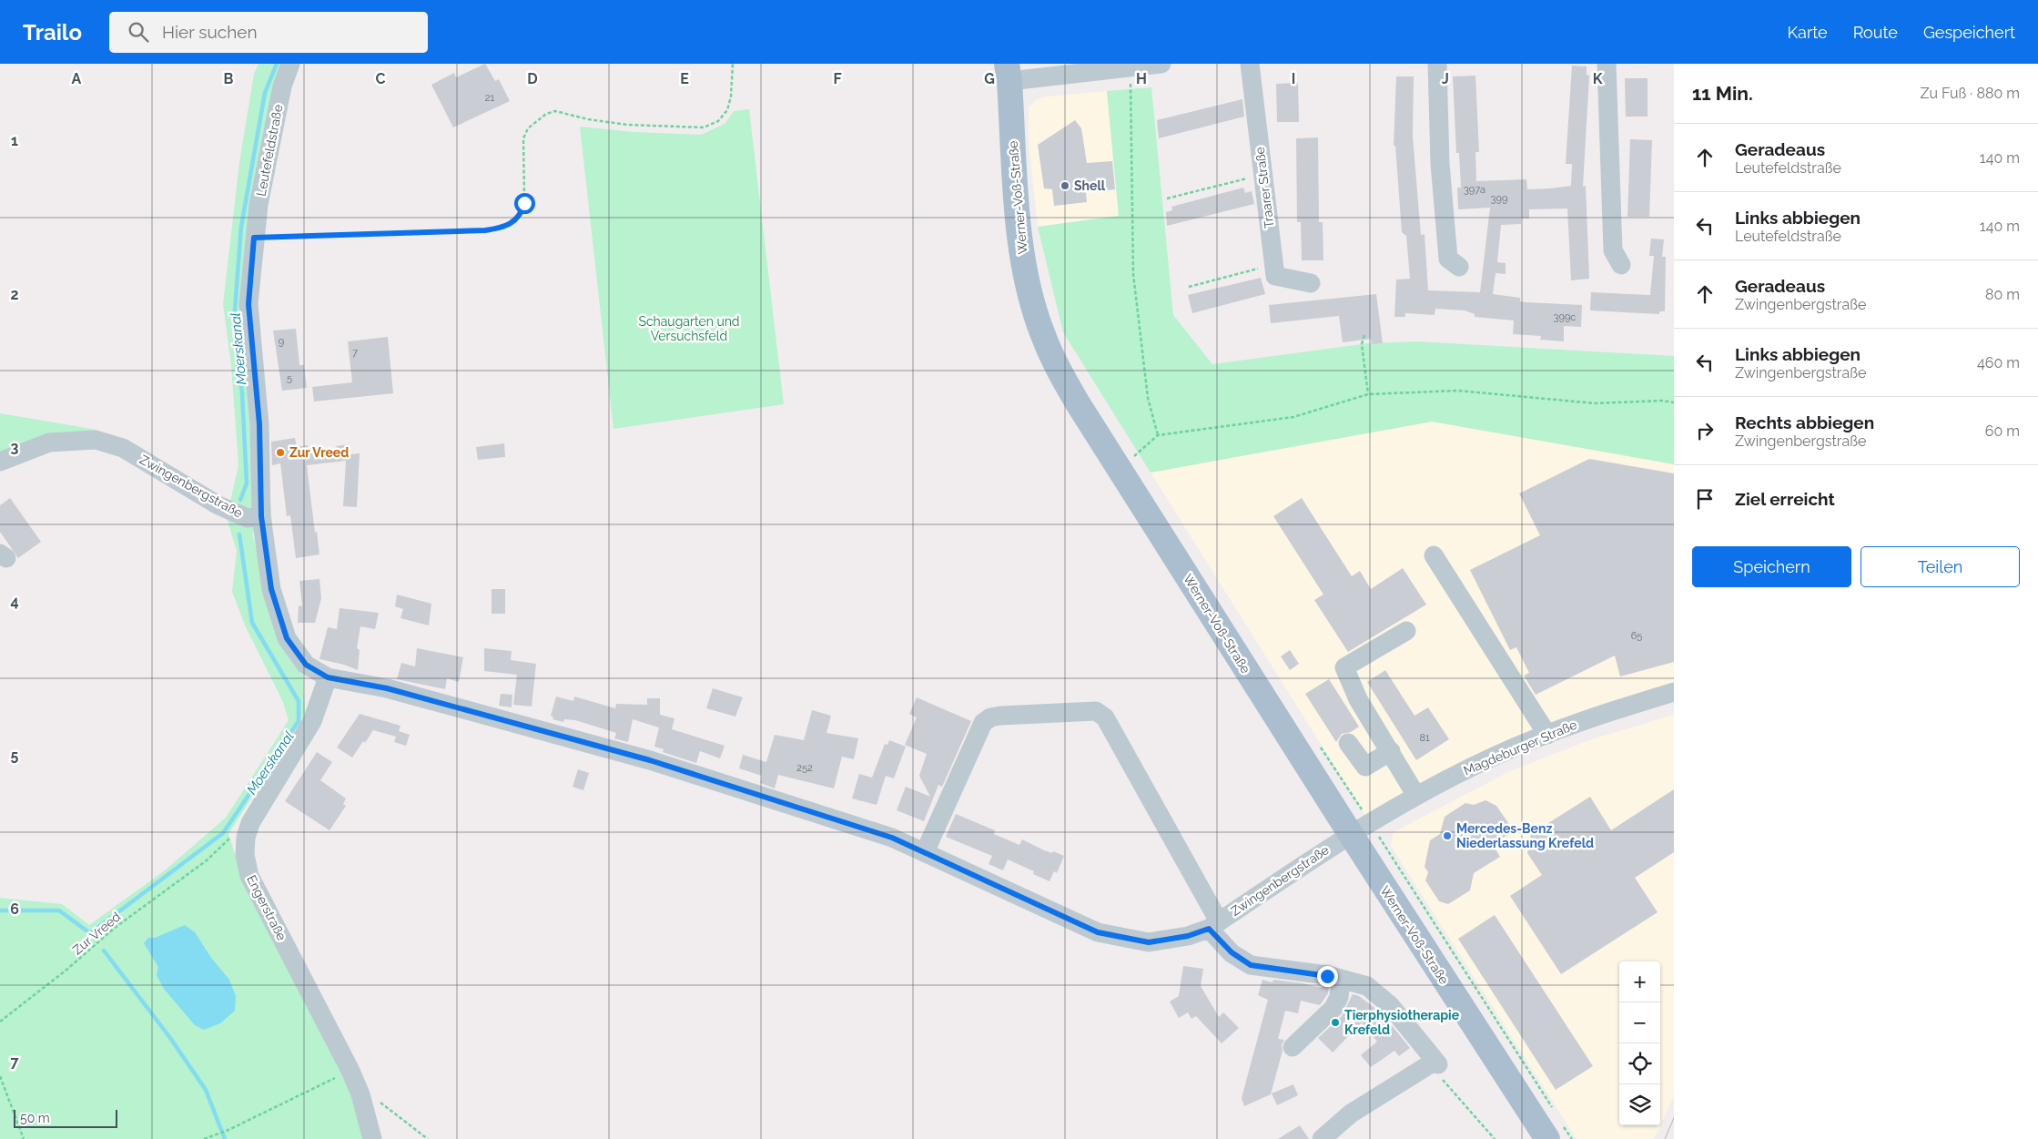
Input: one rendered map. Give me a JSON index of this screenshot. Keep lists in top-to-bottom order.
{
  "streets": {
    "main road": ["Werner-Voß-Straße"],
    "street": [
      "Leutefeldstraße",
      "Traarer Straße",
      "Zwingenbergstraße",
      "Magdeburger Straße",
      "Engerstraße"
    ],
    "path": ["Zur Vreed"]
  },
  "crossings": [
    ["Leutefeldstraße", "Zwingenbergstraße"],
    ["Werner-Voß-Straße", "Zwingenbergstraße"],
    ["Werner-Voß-Straße", "Magdeburger Straße"],
    ["Zwingenbergstraße", "Magdeburger Straße"],
    ["Zwingenbergstraße", "Engerstraße"]
  ],
  "water": ["Moerskanal"],
  "parks": ["Schaugarten und Versuchsfeld"],
  "places": [
    "Shell",
    "Zur Vreed",
    "Mercedes-Benz Niederlassung Krefeld",
    "Tierphysiotherapie Krefeld"
  ],
  "house_numbers": [
    "21",
    "397a",
    "399",
    "399c",
    "9",
    "7",
    "5",
    "65",
    "81",
    "252"
  ],
  "scale_bar": "50 m",
  "page": {
    "header": "Trailo",
    "search": "Hier suchen",
    "nav": ["Karte", "Route", "Gespeichert"],
    "heading": ["11 Min.", "Zu Fuß · 880 m"],
    "list": [
      ["Geradeaus", "Leutefeldstraße", "140 m"],
      ["Links abbiegen", "Leutefeldstraße", "140 m"],
      ["Geradeaus", "Zwingenbergstraße", "80 m"],
      ["Links abbiegen", "Zwingenbergstraße", "460 m"],
      ["Rechts abbiegen", "Zwingenbergstraße", "60 m"],
      "Ziel erreicht"
    ],
    "buttons": ["Speichern", "Teilen"],
    "map_buttons": ["+", "−"],
    "scale": "50 m"
  },
  "grid": {
    "columns": [
      "A",
      "B",
      "C",
      "D",
      "E",
      "F",
      "G",
      "H",
      "I",
      "J",
      "K"
    ],
    "rows": [
      "1",
      "2",
      "3",
      "4",
      "5",
      "6",
      "7"
    ]
  }
}
